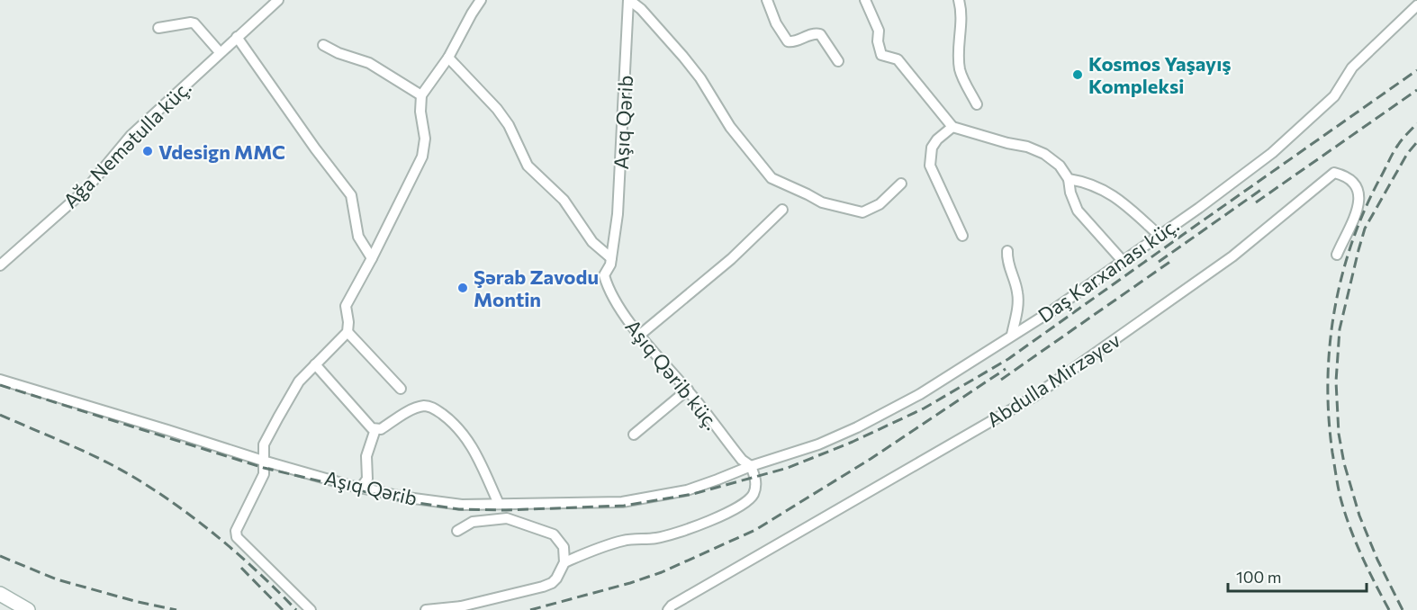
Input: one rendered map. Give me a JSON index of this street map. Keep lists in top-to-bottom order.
{
  "streets": {
    "street": [
      "Aşıq Qərib",
      "Ağa Nemətulla küç.",
      "Daş Karxanası küç.",
      "Aşıq Qərib küç.",
      "Abdulla Mirzəyev"
    ]
  },
  "crossings": [
    ["Aşıq Qərib", "Daş Karxanası küç."],
    ["Aşıq Qərib", "Aşıq Qərib küç."],
    ["Daş Karxanası küç.", "Aşıq Qərib küç."]
  ],
  "places": ["Kosmos Yaşayış Kompleksi", "Vdesign MMC", "Şərab Zavodu Montin"],
  "scale_bar": "100 m"
}
